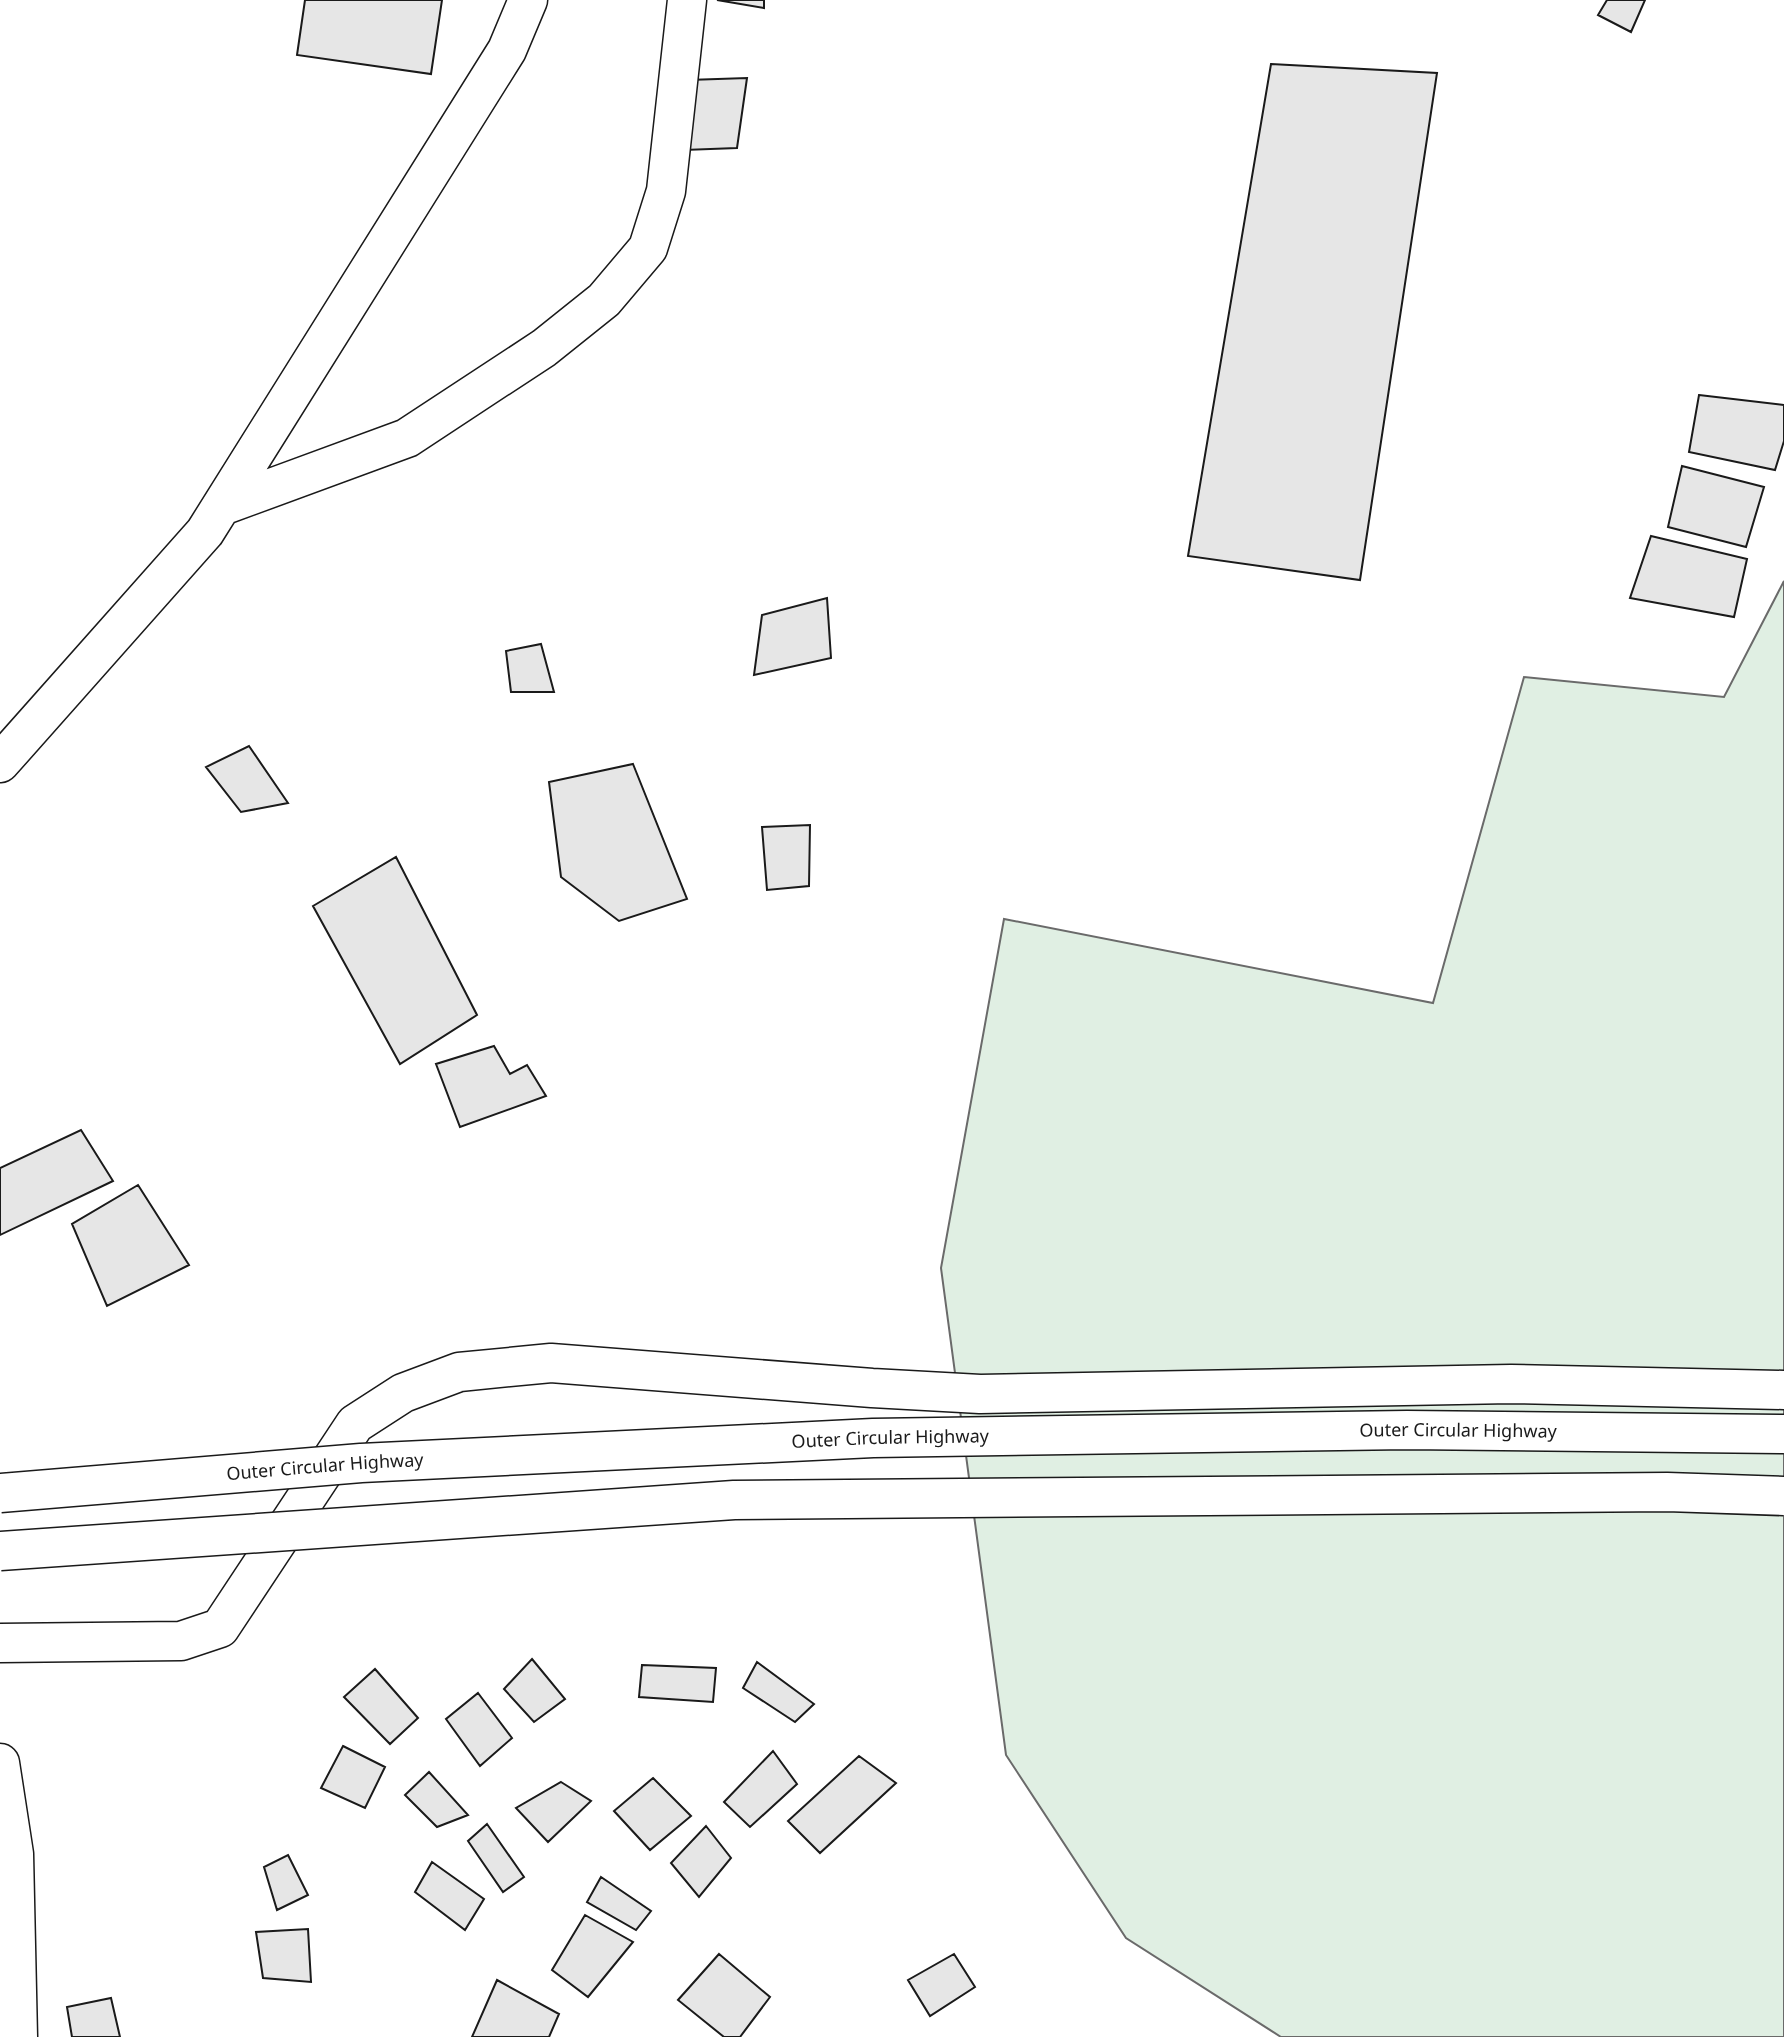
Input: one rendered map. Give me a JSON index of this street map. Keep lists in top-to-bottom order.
{
  "streets": {
    "main road": ["Outer Circular Highway"]
  }
}
